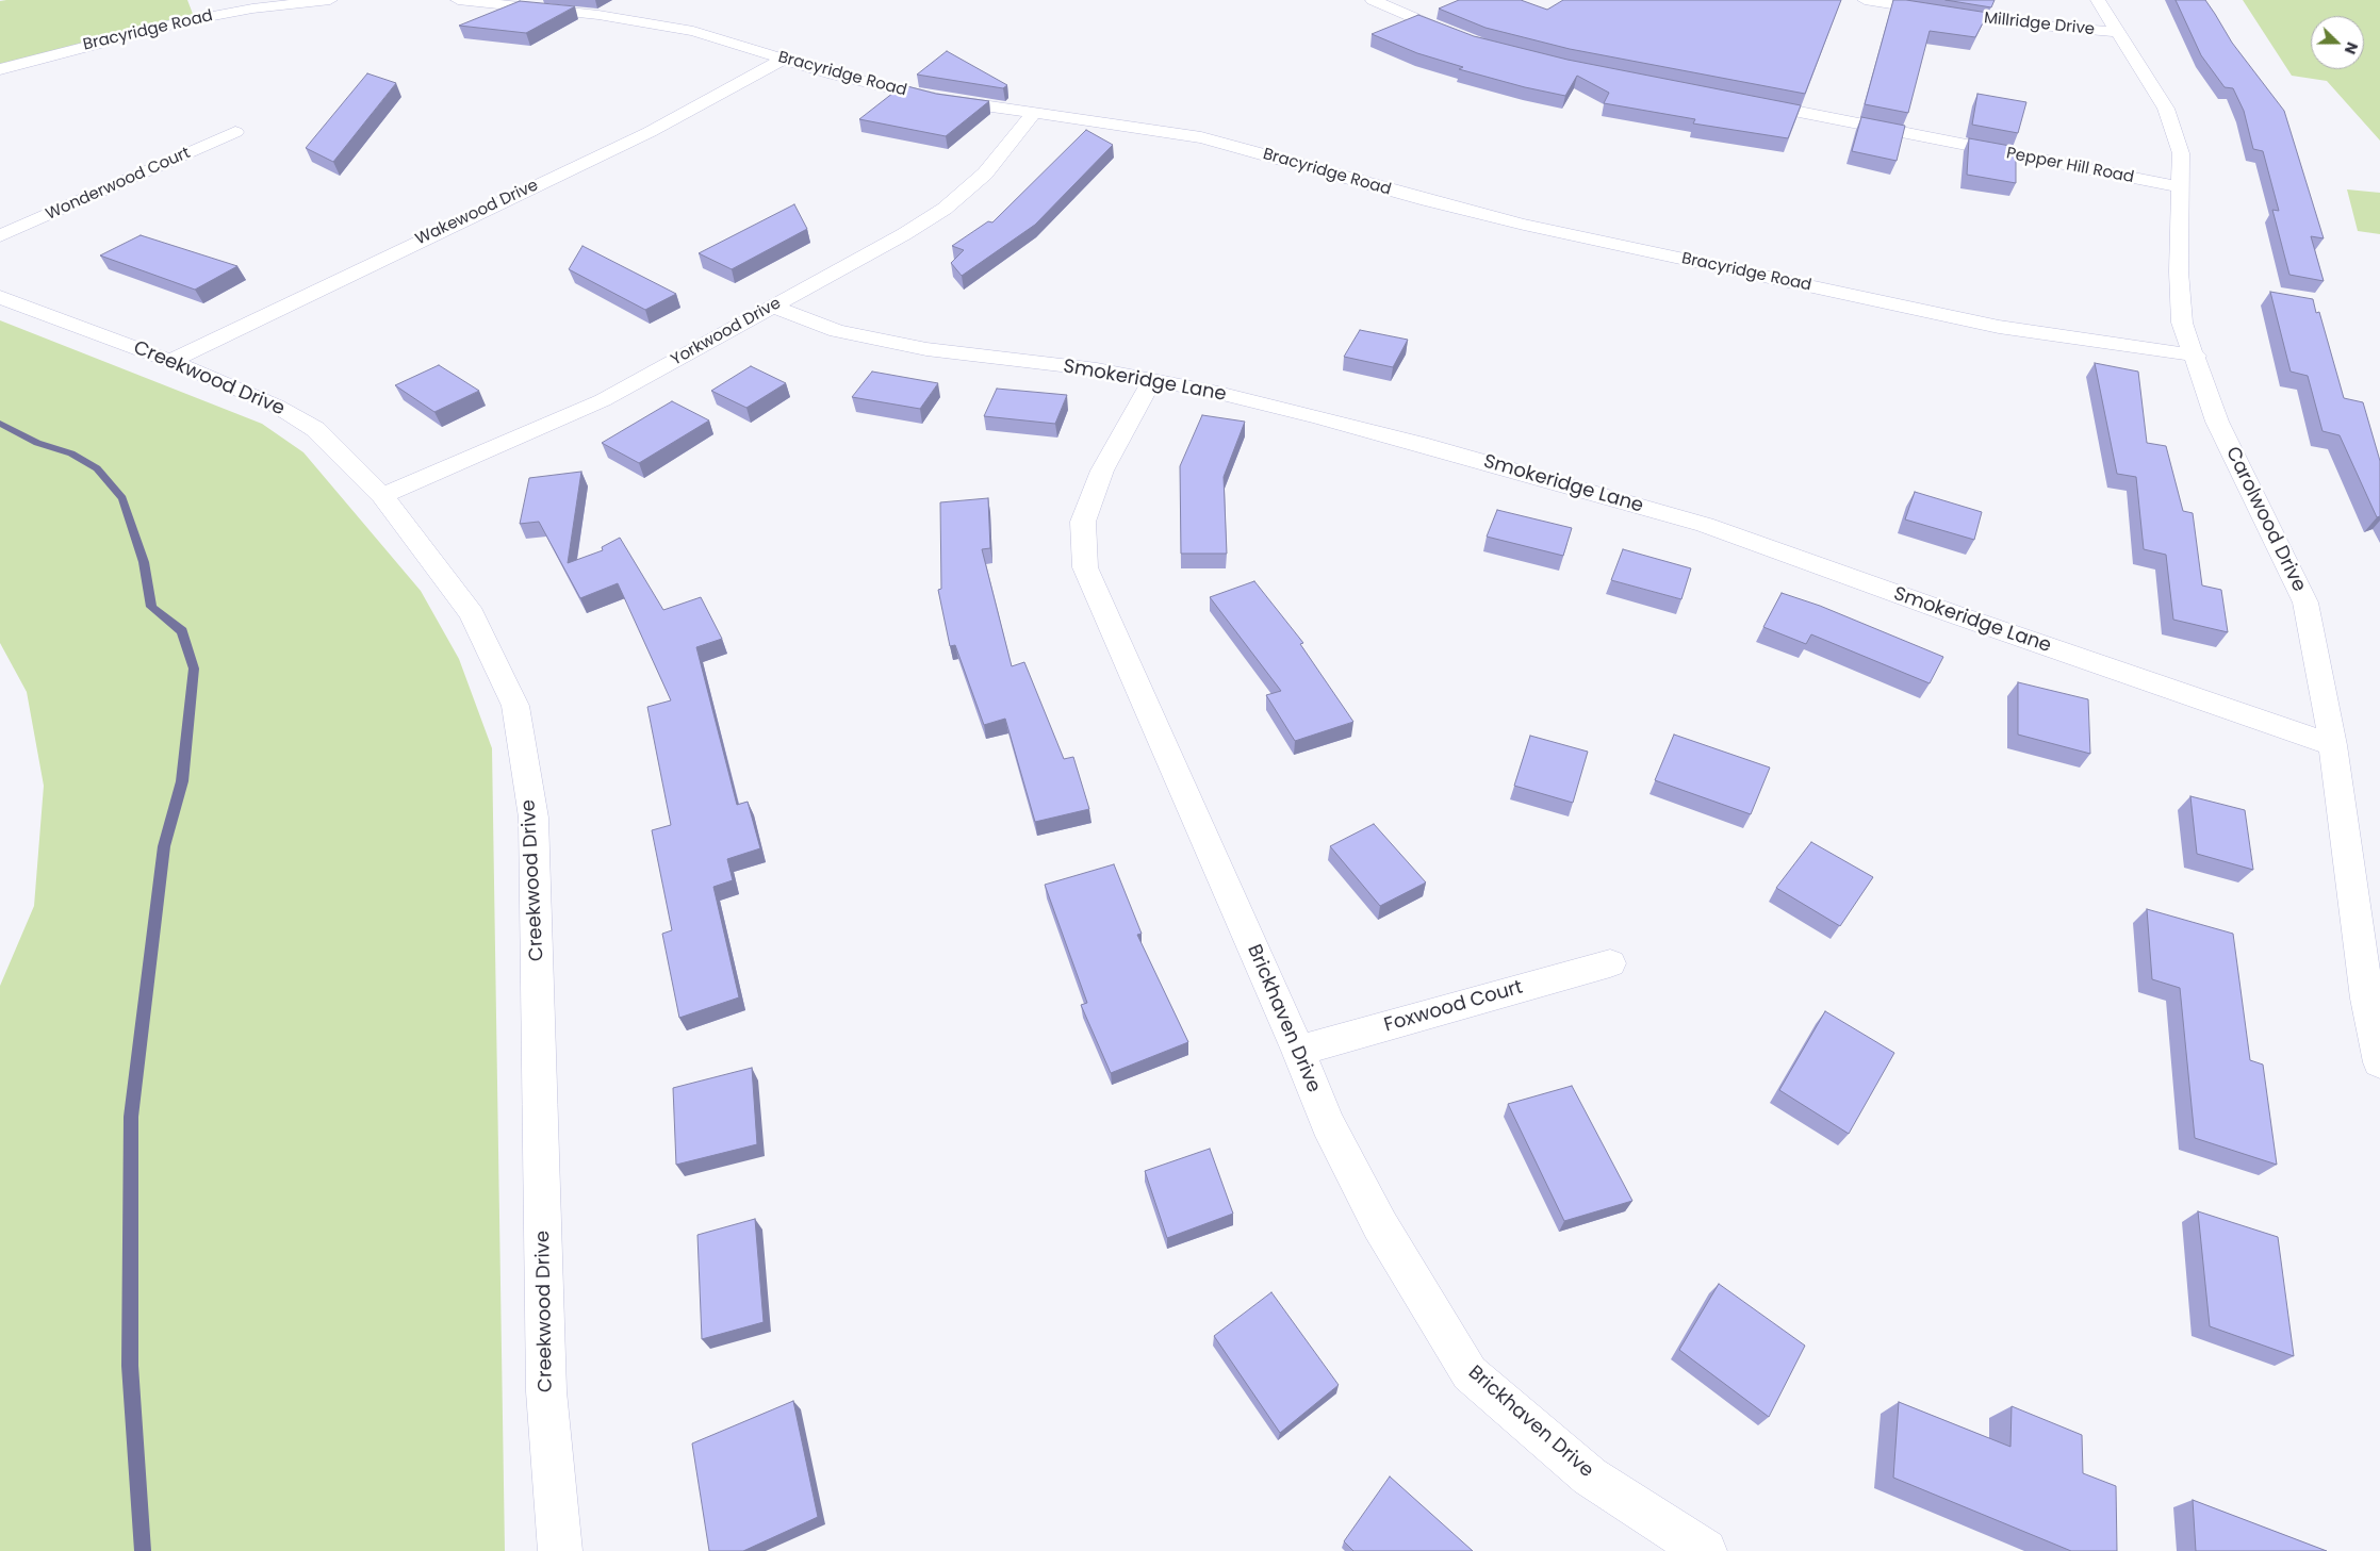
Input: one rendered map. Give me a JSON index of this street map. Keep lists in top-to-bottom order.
{
  "streets": {
    "street": [
      "Millridge Drive",
      "Bracyridge Road",
      "Pepper Hill Road",
      "Wonderwood Court",
      "Wakewood Drive",
      "Yorkwood Drive",
      "Creekwood Drive",
      "Smokeridge Lane",
      "Carolwood Drive",
      "Foxwood Court",
      "Brickhaven Drive"
    ]
  },
  "crossings": [
    ["Millridge Drive", "Carolwood Drive"],
    ["Bracyridge Road", "Wakewood Drive"],
    ["Bracyridge Road", "Yorkwood Drive"],
    ["Bracyridge Road", "Carolwood Drive"],
    ["Pepper Hill Road", "Carolwood Drive"],
    ["Wakewood Drive", "Creekwood Drive"],
    ["Yorkwood Drive", "Creekwood Drive"],
    ["Yorkwood Drive", "Smokeridge Lane"],
    ["Smokeridge Lane", "Carolwood Drive"],
    ["Smokeridge Lane", "Brickhaven Drive"],
    ["Foxwood Court", "Brickhaven Drive"]
  ],
  "north": "right"
}
